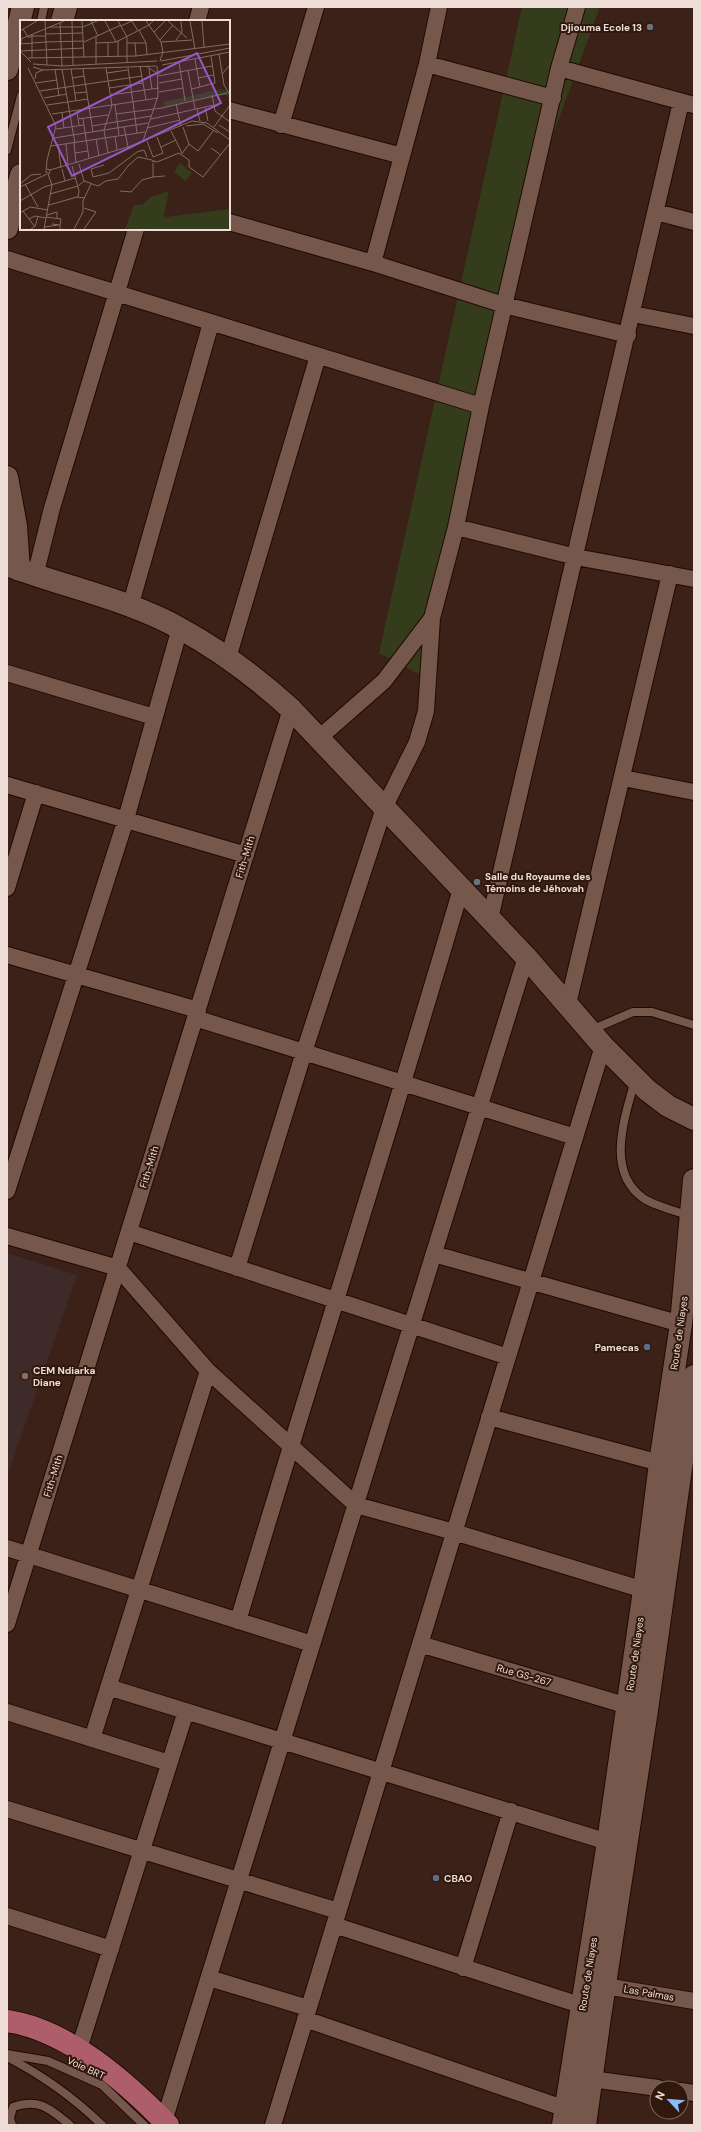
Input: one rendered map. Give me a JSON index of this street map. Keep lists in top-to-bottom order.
{
  "streets": {
    "main road": ["Route de Niayes"],
    "street": ["Fith-Mith", "Rue GS-267", "Las Palmas"],
    "lane": ["Voie BRT"]
  },
  "crossings": [
    ["Route de Niayes", "Rue GS-267"],
    ["Route de Niayes", "Las Palmas"]
  ],
  "places": [
    "Djiouma Ecole 13",
    "Salle du Royaume des Témoins de Jéhovah",
    "Pamecas",
    "CEM Ndiarka Diane",
    "CBAO"
  ],
  "north": "top left"
}
